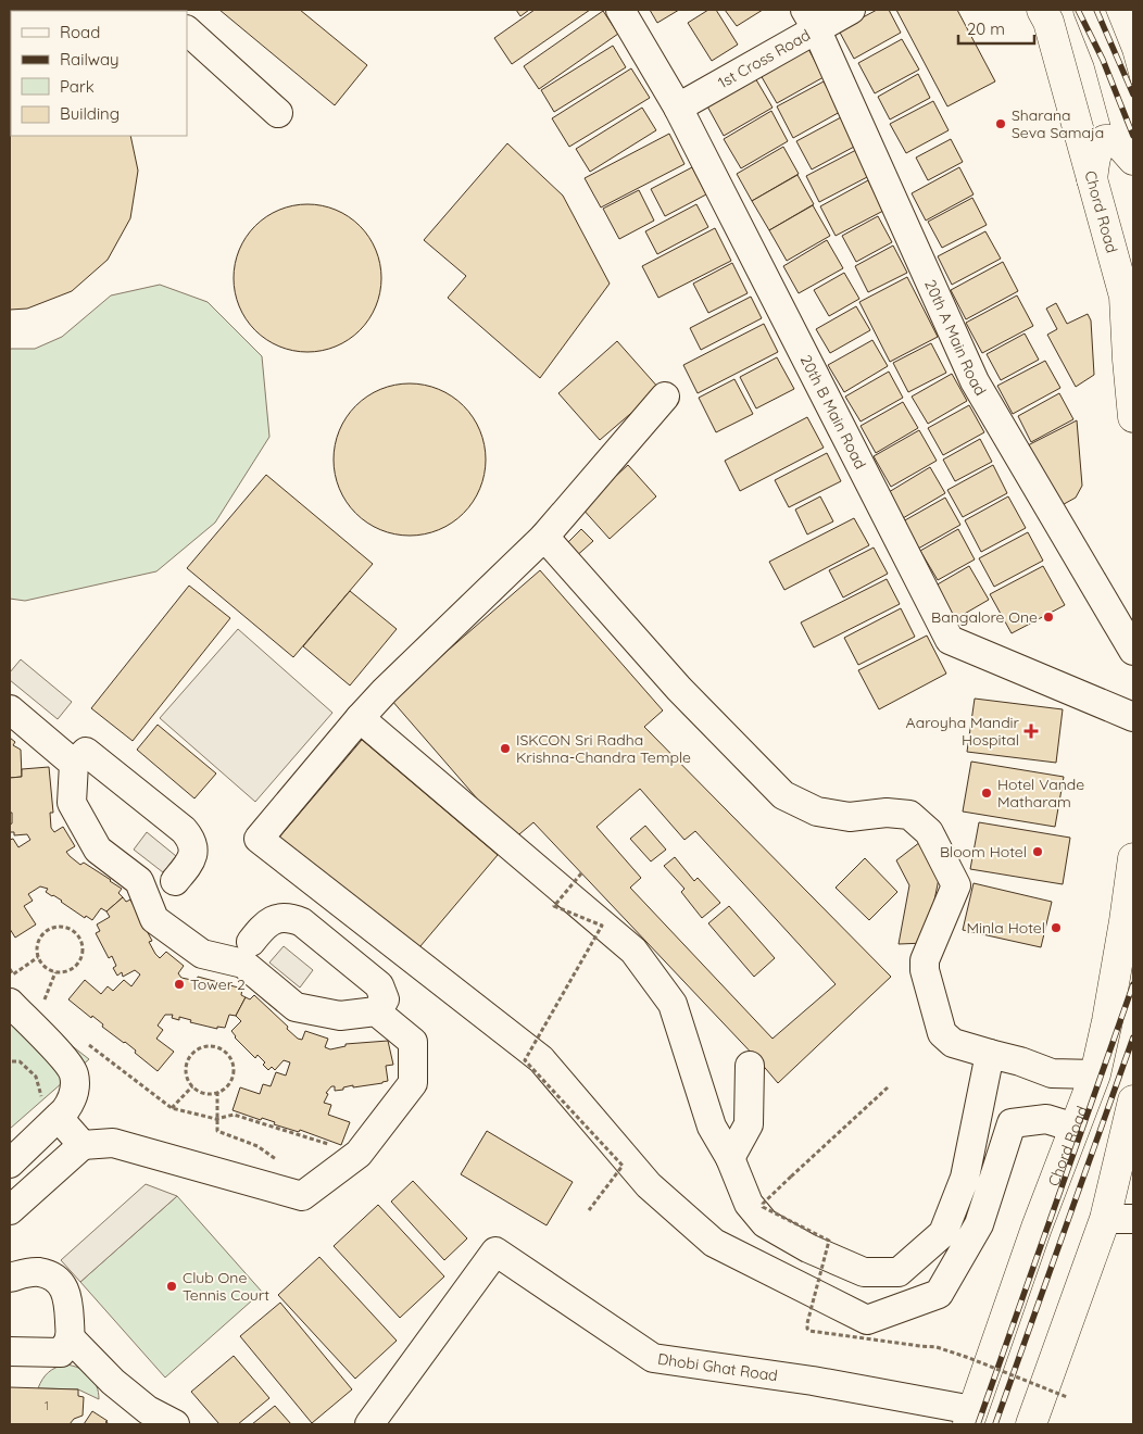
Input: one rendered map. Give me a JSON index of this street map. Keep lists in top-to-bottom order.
{
  "streets": {
    "main road": ["Chord Road"],
    "street": [
      "1st Cross Road",
      "20th A Main Road",
      "20th B Main Road",
      "Dhobi Ghat Road"
    ]
  },
  "crossings": [
    ["1st Cross Road", "20th A Main Road"],
    ["1st Cross Road", "20th B Main Road"],
    ["Chord Road", "Dhobi Ghat Road"]
  ],
  "places": {
    "other": [
      "Sharana Seva Samaja",
      "Bangalore One",
      "ISKCON Sri Radha Krishna-Chandra Temple",
      "Hotel Vande Matharam",
      "Bloom Hotel",
      "Minla Hotel",
      "Tower 2",
      "Club One Tennis Court"
    ],
    "health": ["Aaroyha Mandir Hospital"]
  },
  "house_numbers": ["1"],
  "legend": [
    "Road",
    "Railway",
    "Park",
    "Building"
  ],
  "scale_bar": "20 m"
}
